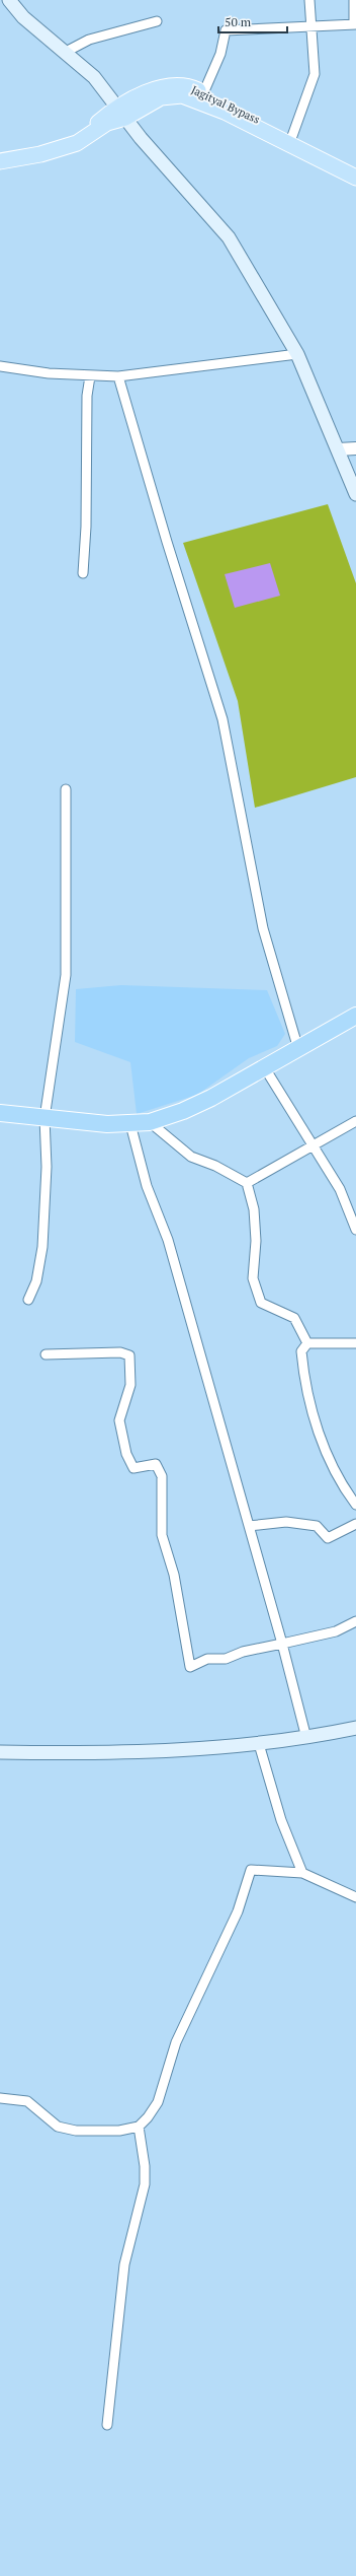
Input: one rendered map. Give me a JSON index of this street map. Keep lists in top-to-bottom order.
{
  "streets": {
    "main road": ["Jagityal Bypass"]
  },
  "scale_bar": "50 m"
}
